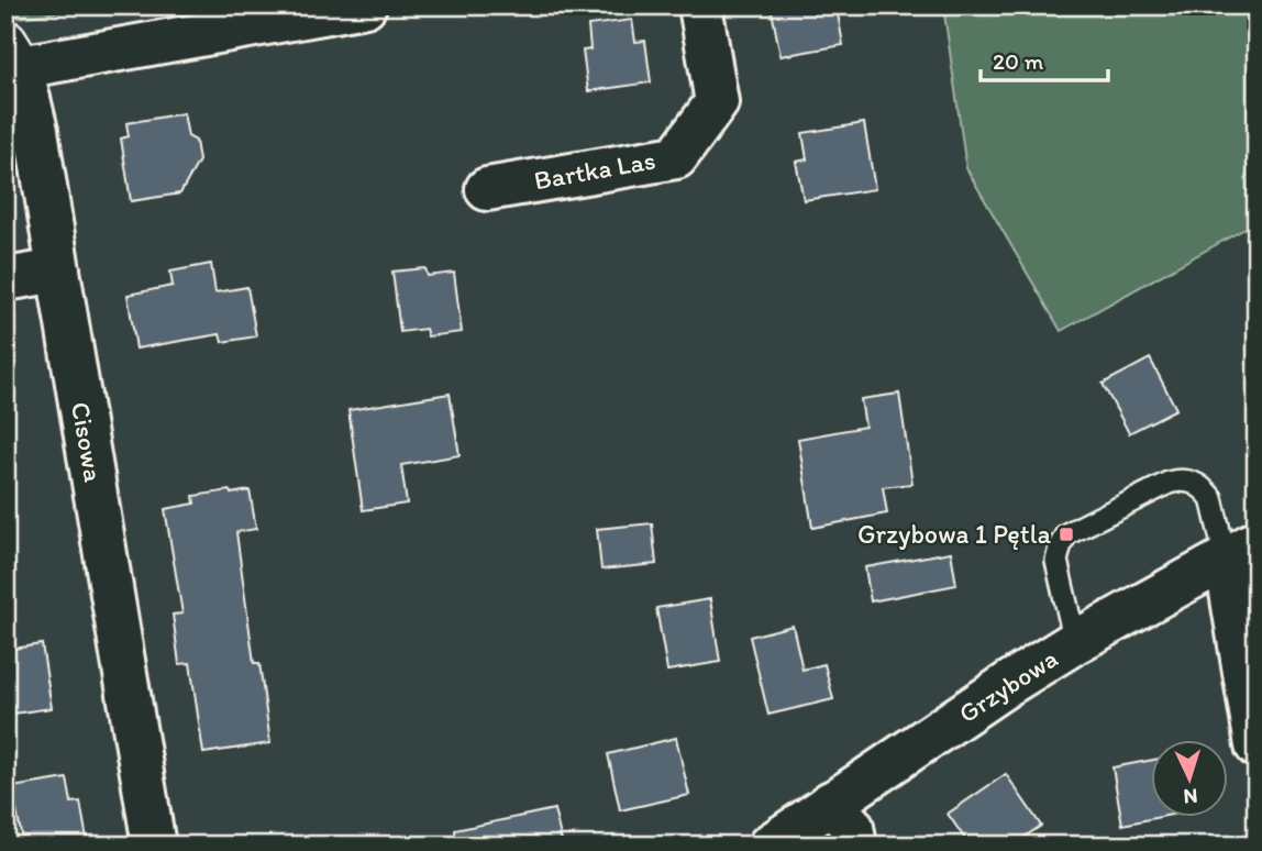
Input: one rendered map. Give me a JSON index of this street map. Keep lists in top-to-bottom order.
{
  "streets": {
    "street": ["Bartka Las", "Cisowa", "Grzybowa"]
  },
  "places": {
    "transit": ["Grzybowa 1 Pętla"]
  },
  "scale_bar": "20 m",
  "north": "bottom"
}
